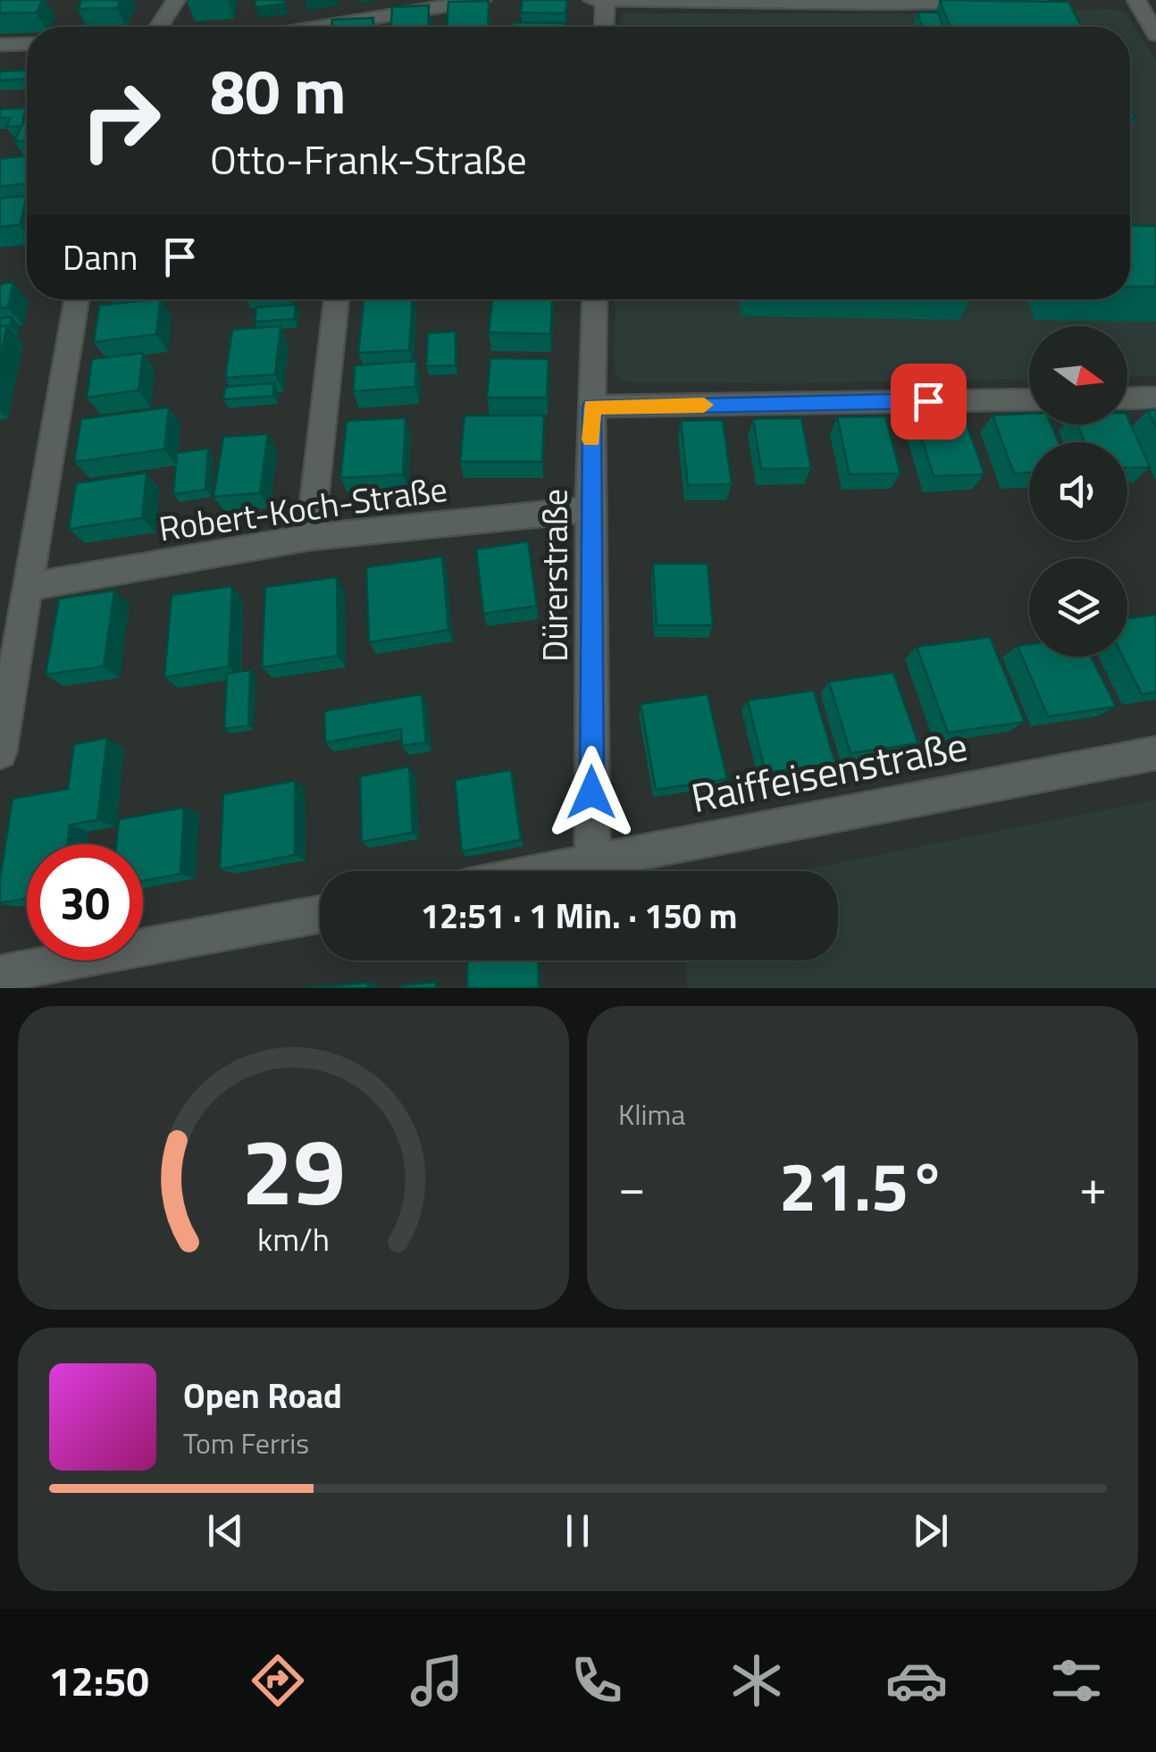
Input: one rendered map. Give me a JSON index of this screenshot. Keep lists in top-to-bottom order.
{
  "streets": {
    "street": ["Robert-Koch-Straße", "Dürerstraße", "Raiffeisenstraße"]
  },
  "crossings": [
    ["Robert-Koch-Straße", "Dürerstraße"],
    ["Dürerstraße", "Raiffeisenstraße"]
  ],
  "north": "right",
  "page": {
    "turn": ["80 m", "Otto-Frank-Straße"],
    "then": "Dann",
    "limit": "30",
    "trip": "12:51 · 1 Min. · 150 m",
    "tile": "Klima",
    "heat": ["−", "21.5°", "+"],
    "song": ["Open Road", "Tom Ferris"],
    "tabs": "12:50",
    "gauge": ["29", "km/h"]
  }
}
